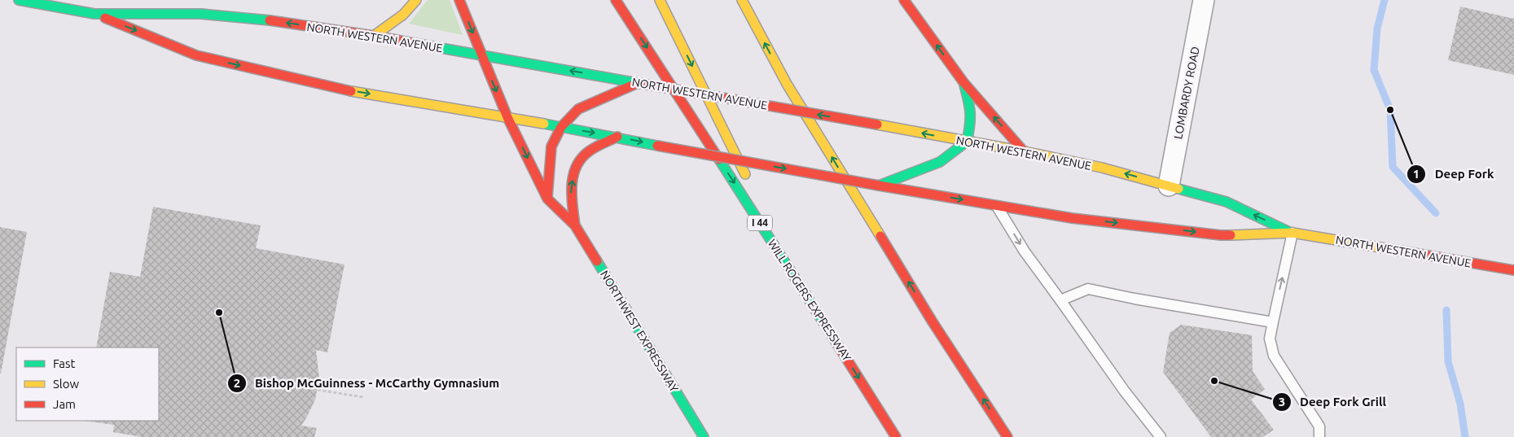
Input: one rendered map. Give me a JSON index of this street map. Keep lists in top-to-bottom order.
{
  "streets": {
    "main road": [
      "NORTH WESTERN AVENUE",
      "I 44",
      "WILL ROGERS EXPRESSWAY",
      "NORTHWEST EXPRESSWAY"
    ],
    "street": ["LOMBARDY ROAD"]
  },
  "crossings": [
    ["NORTH WESTERN AVENUE", "LOMBARDY ROAD"],
    ["NORTH WESTERN AVENUE", "NORTHWEST EXPRESSWAY"]
  ],
  "places": ["Deep Fork", "Bishop McGuinness - McCarthy Gymnasium", "Deep Fork Grill"],
  "legend": ["Fast", "Slow", "Jam"]
}
